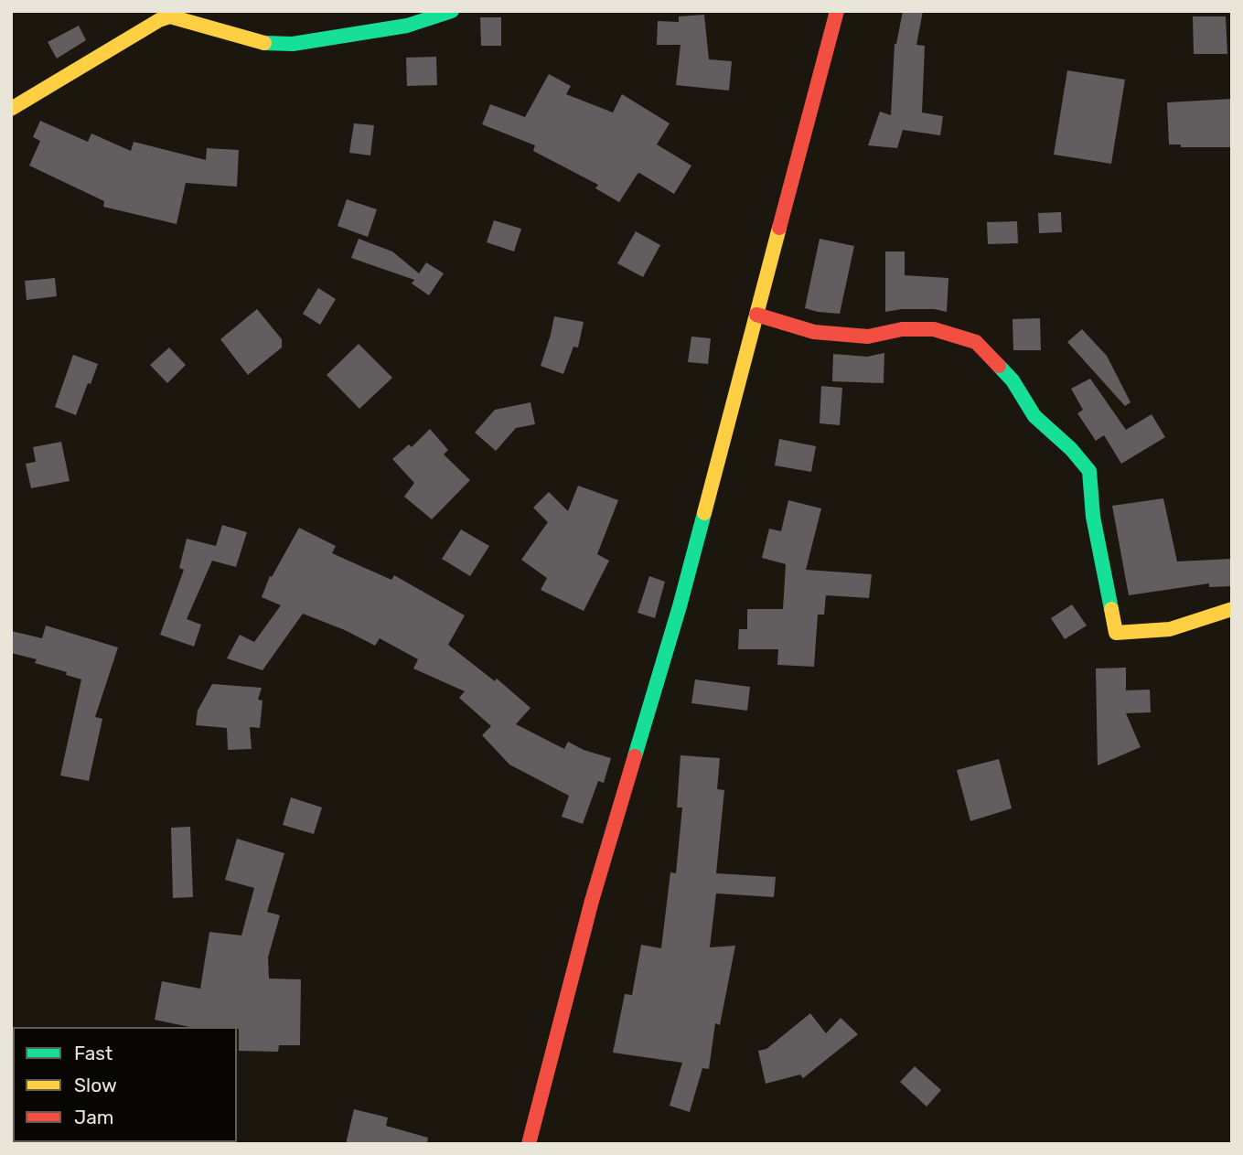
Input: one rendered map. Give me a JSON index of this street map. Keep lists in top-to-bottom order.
{
  "legend": ["Fast", "Slow", "Jam"]
}
